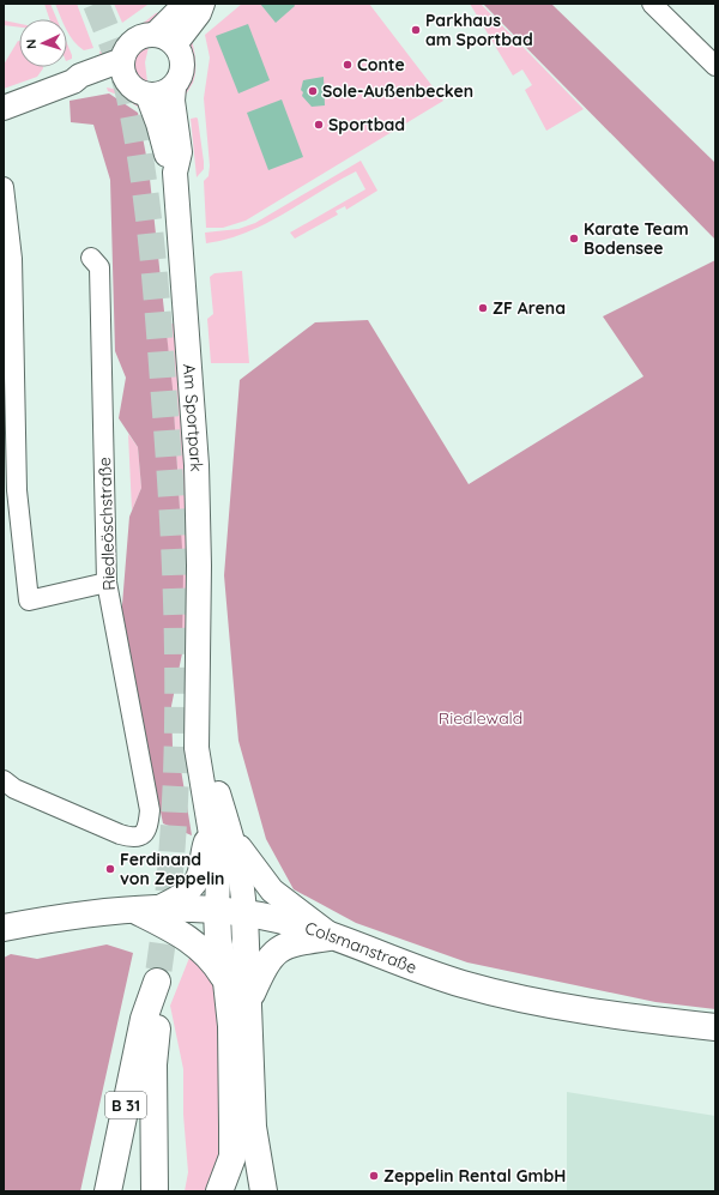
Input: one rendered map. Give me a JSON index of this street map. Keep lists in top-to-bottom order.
{
  "streets": {
    "main road": ["Colsmanstraße", "B 31"],
    "street": ["Am Sportpark", "Riedleöschstraße"]
  },
  "crossings": [
    ["Am Sportpark", "Colsmanstraße"]
  ],
  "parks": ["Riedlewald"],
  "places": [
    "Parkhaus am Sportbad",
    "Conte",
    "Sole-Außenbecken",
    "Sportbad",
    "Karate Team Bodensee",
    "ZF Arena",
    "Ferdinand von Zeppelin",
    "Zeppelin Rental GmbH"
  ],
  "north": "left"
}
